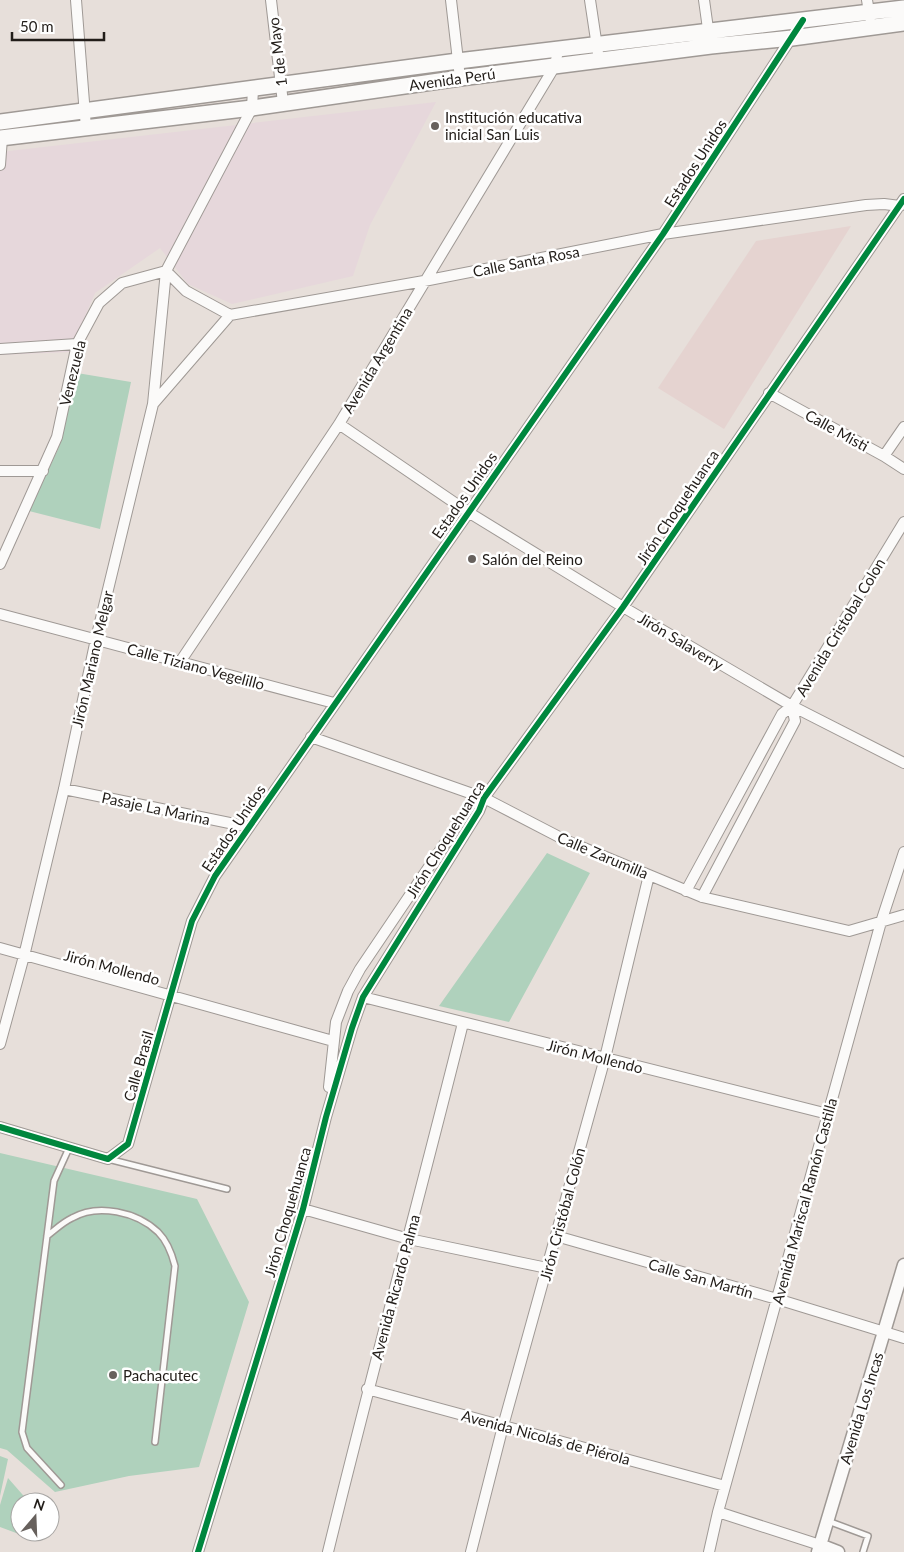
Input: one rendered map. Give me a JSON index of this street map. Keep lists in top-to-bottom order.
{
  "streets": {
    "main road": ["Avenida Perú"],
    "street": [
      "1 de Mayo",
      "Estados Unidos",
      "Calle Santa Rosa",
      "Avenida Argentina",
      "Venezuela",
      "Calle Misti",
      "Jirón Choquehuanca",
      "Avenida Cristobal Colon",
      "Jirón Salaverry",
      "Jirón Mariano Melgar",
      "Calle Tiziano Vegelillo",
      "Pasaje La Marina",
      "Calle Zarumilla",
      "Jirón Mollendo",
      "Calle Brasil",
      "Avenida Mariscal Ramón Castilla",
      "Jirón Cristóbal Colón",
      "Calle San Martín",
      "Avenida Ricardo Palma",
      "Avenida Los Incas",
      "Avenida Nicolás de Piérola"
    ]
  },
  "crossings": [
    ["1 de Mayo", "Avenida Perú"],
    ["Avenida Perú", "Estados Unidos"],
    ["Avenida Perú", "Avenida Argentina"],
    ["Estados Unidos", "Calle Santa Rosa"],
    ["Estados Unidos", "Jirón Salaverry"],
    ["Estados Unidos", "Calle Tiziano Vegelillo"],
    ["Estados Unidos", "Pasaje La Marina"],
    ["Estados Unidos", "Calle Zarumilla"],
    ["Estados Unidos", "Jirón Mollendo"],
    ["Estados Unidos", "Calle Brasil"],
    ["Calle Santa Rosa", "Avenida Argentina"],
    ["Calle Santa Rosa", "Jirón Choquehuanca"],
    ["Avenida Argentina", "Jirón Salaverry"],
    ["Avenida Argentina", "Calle Tiziano Vegelillo"],
    ["Venezuela", "Jirón Mariano Melgar"],
    ["Calle Misti", "Jirón Choquehuanca"],
    ["Jirón Choquehuanca", "Jirón Salaverry"],
    ["Jirón Choquehuanca", "Calle Zarumilla"],
    ["Jirón Choquehuanca", "Jirón Mollendo"],
    ["Avenida Cristobal Colon", "Jirón Salaverry"],
    ["Avenida Cristobal Colon", "Calle Zarumilla"],
    ["Jirón Mariano Melgar", "Calle Tiziano Vegelillo"],
    ["Jirón Mariano Melgar", "Pasaje La Marina"],
    ["Jirón Mariano Melgar", "Jirón Mollendo"],
    ["Calle Zarumilla", "Avenida Mariscal Ramón Castilla"],
    ["Calle Zarumilla", "Jirón Cristóbal Colón"],
    ["Jirón Mollendo", "Calle Brasil"],
    ["Jirón Mollendo", "Avenida Mariscal Ramón Castilla"],
    ["Jirón Mollendo", "Jirón Cristóbal Colón"],
    ["Jirón Mollendo", "Avenida Ricardo Palma"],
    ["Avenida Mariscal Ramón Castilla", "Calle San Martín"],
    ["Avenida Mariscal Ramón Castilla", "Avenida Nicolás de Piérola"],
    ["Jirón Cristóbal Colón", "Calle San Martín"],
    ["Jirón Cristóbal Colón", "Avenida Nicolás de Piérola"],
    ["Calle San Martín", "Avenida Los Incas"],
    ["Avenida Ricardo Palma", "Avenida Nicolás de Piérola"]
  ],
  "places": ["Institución educativa inicial San Luis", "Salón del Reino", "Pachacutec"],
  "scale_bar": "50 m",
  "north": "top"
}
